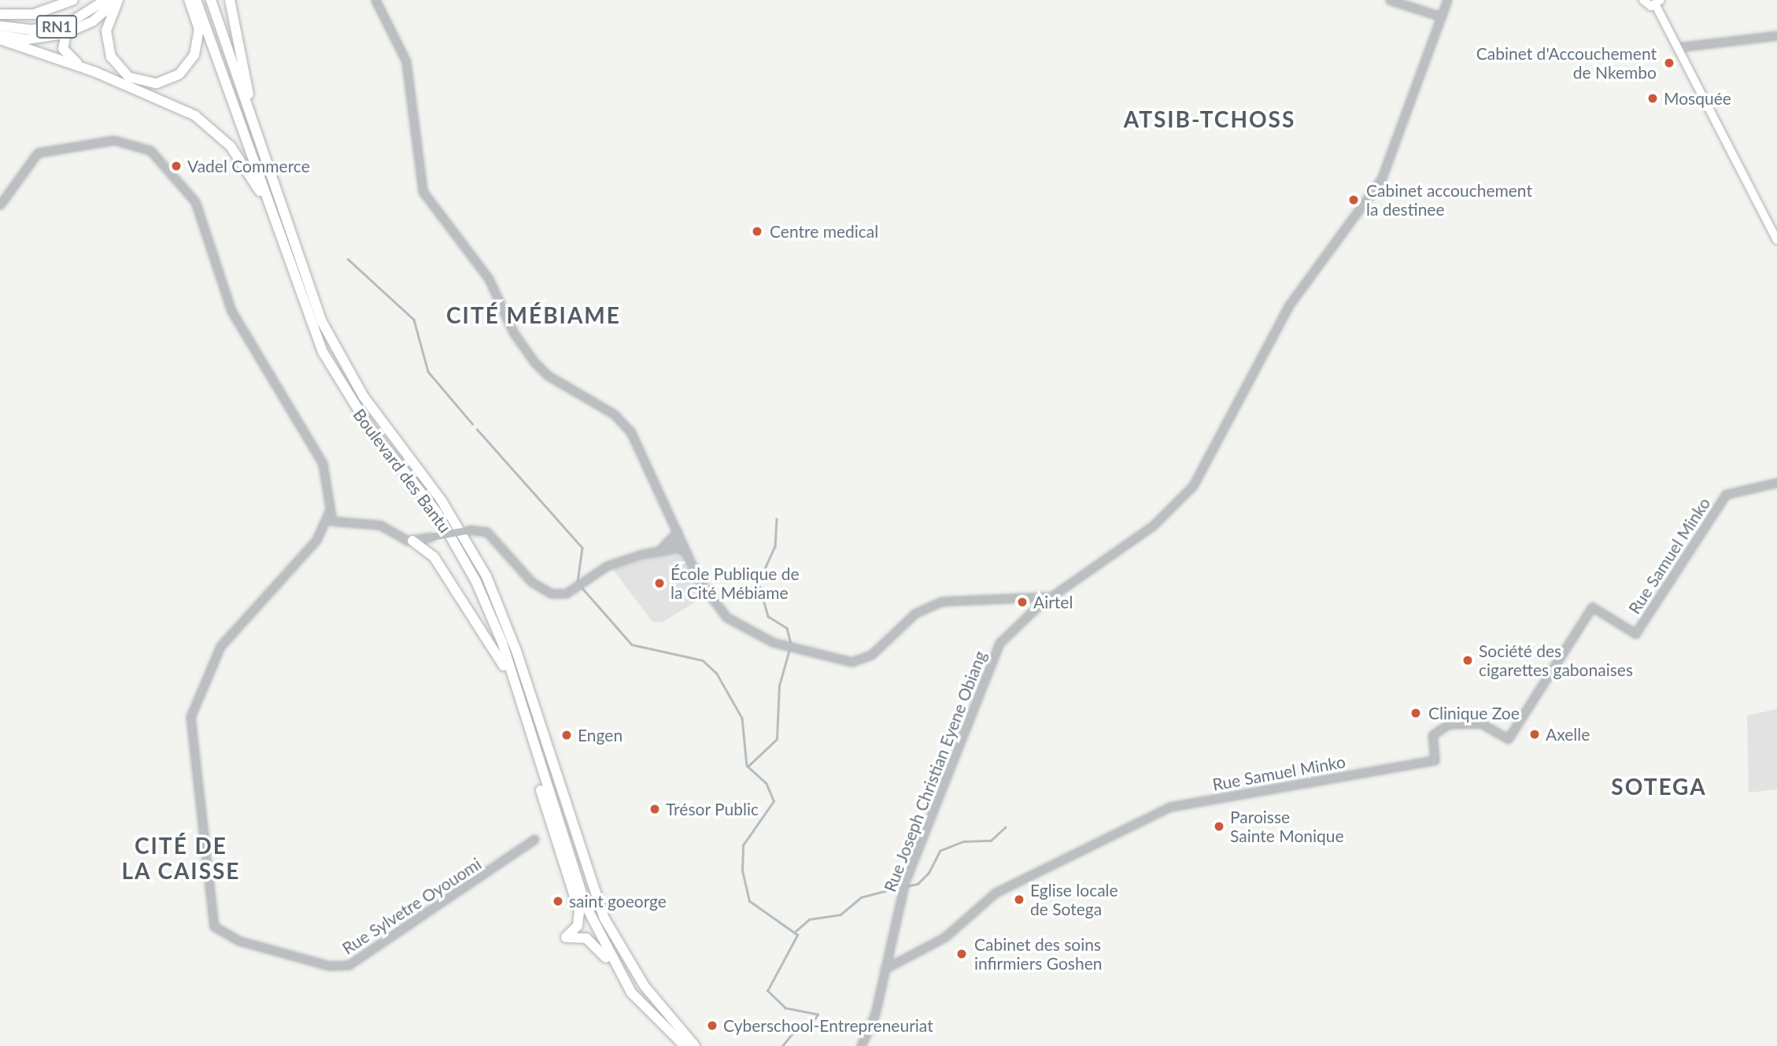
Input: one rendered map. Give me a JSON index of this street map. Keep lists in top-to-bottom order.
{
  "streets": {
    "highway": ["RN1", "Boulevard des Bantu"],
    "street": ["Rue Samuel Minko", "Rue Joseph Christian Eyene Obiang", "Rue Sylvetre Oyouomi"]
  },
  "districts": [
    "ATSIB-TCHOSS",
    "CITÉ MÉBIAME",
    "SOTEGA",
    "CITÉ DE LA CAISSE"
  ],
  "places": [
    "Cabinet d'Accouchement de Nkembo",
    "Mosquée",
    "Vadel Commerce",
    "Cabinet accouchement la destinee",
    "Centre medical",
    "École Publique de la Cité Mébiame",
    "Airtel",
    "Société des cigarettes gabonaises",
    "Clinique Zoe",
    "Axelle",
    "Engen",
    "Trésor Public",
    "Paroisse Sainte Monique",
    "Eglise locale de Sotega",
    "saint goeorge",
    "Cabinet des soins infirmiers Goshen",
    "Cyberschool-Entrepreneuriat"
  ]
}
